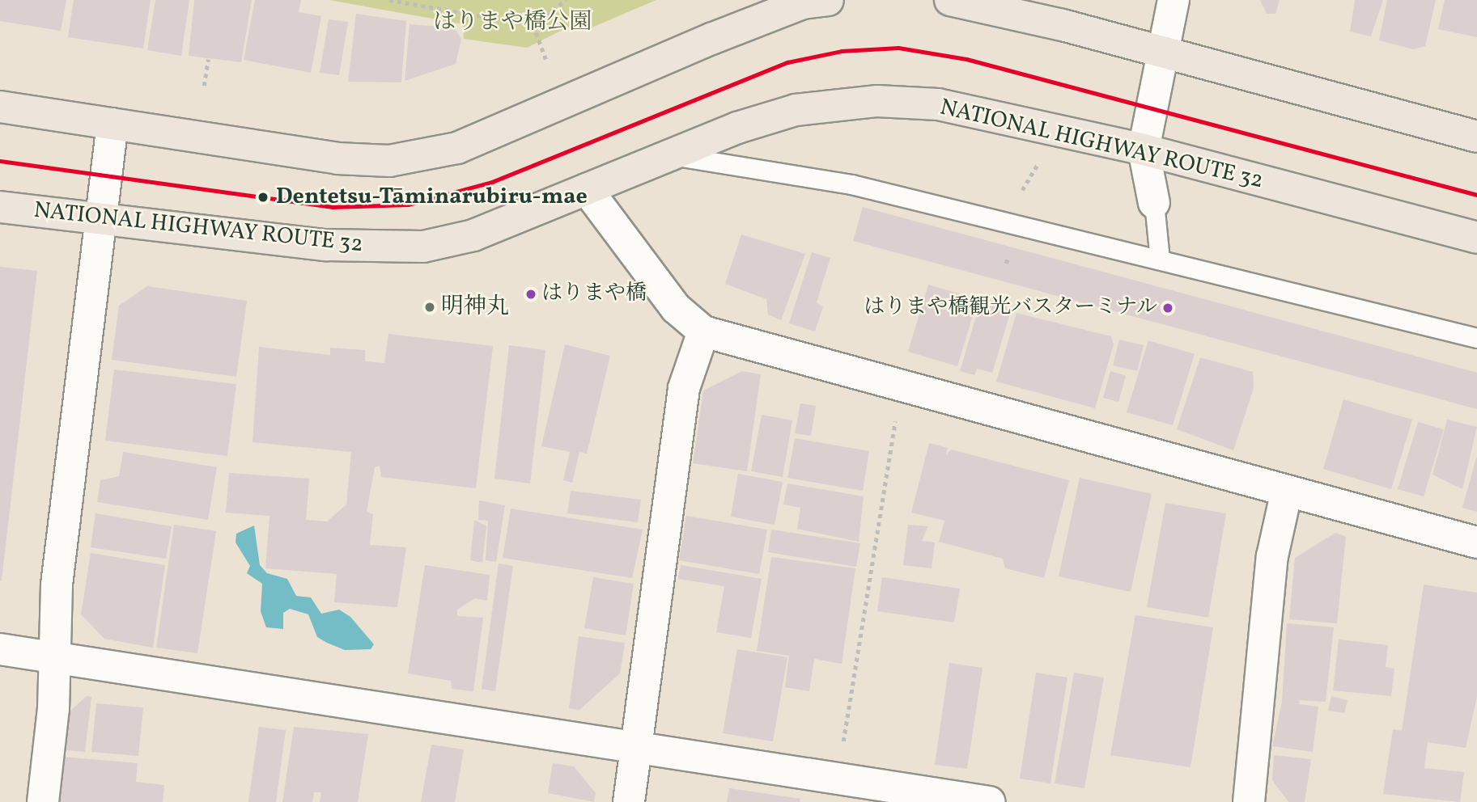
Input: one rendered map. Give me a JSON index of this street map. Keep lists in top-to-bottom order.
{
  "streets": {
    "highway": ["NATIONAL HIGHWAY ROUTE 32"]
  },
  "parks": ["はりまや橋公園"],
  "places": [
    "Dentetsu-Tāminarubiru-mae",
    "はりまや橋",
    "明神丸",
    "はりまや橋観光バスターミナル"
  ]
}
